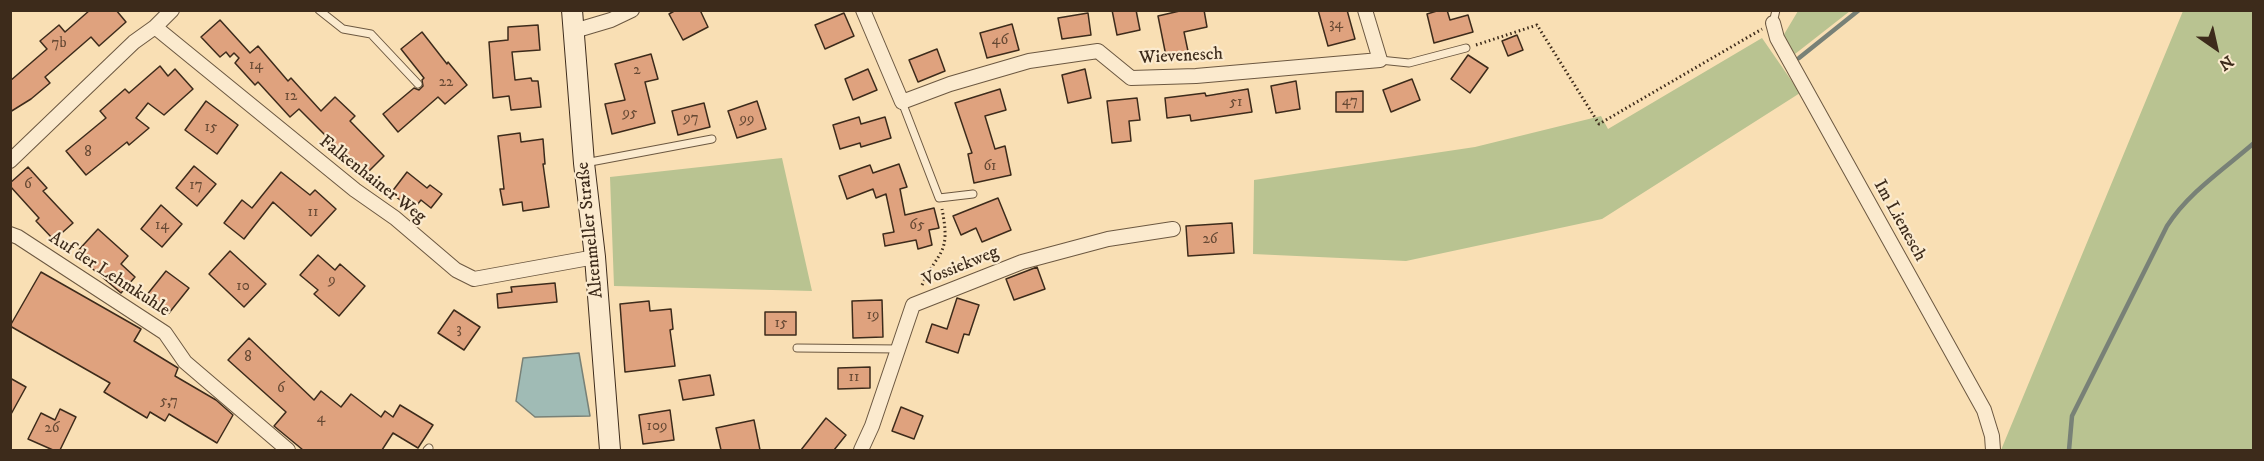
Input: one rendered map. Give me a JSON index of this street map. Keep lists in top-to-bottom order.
{
  "streets": {
    "street": [
      "Wievenesch",
      "Falkenhainer Weg",
      "Im Lienesch",
      "Altenmeller Straße",
      "Vossiekweg",
      "Auf der Lehmkuhle"
    ]
  },
  "crossings": [
    ["Falkenhainer Weg", "Altenmeller Straße"]
  ],
  "house_numbers": [
    "34",
    "46",
    "7b",
    "14",
    "2",
    "22",
    "12",
    "47",
    "51",
    "95",
    "97",
    "99",
    "15",
    "8",
    "61",
    "6",
    "17",
    "11",
    "14",
    "65",
    "26",
    "9",
    "10",
    "19",
    "15",
    "3",
    "8",
    "11",
    "6",
    "5,7",
    "4",
    "109",
    "26"
  ],
  "north": "bottom right"
}
